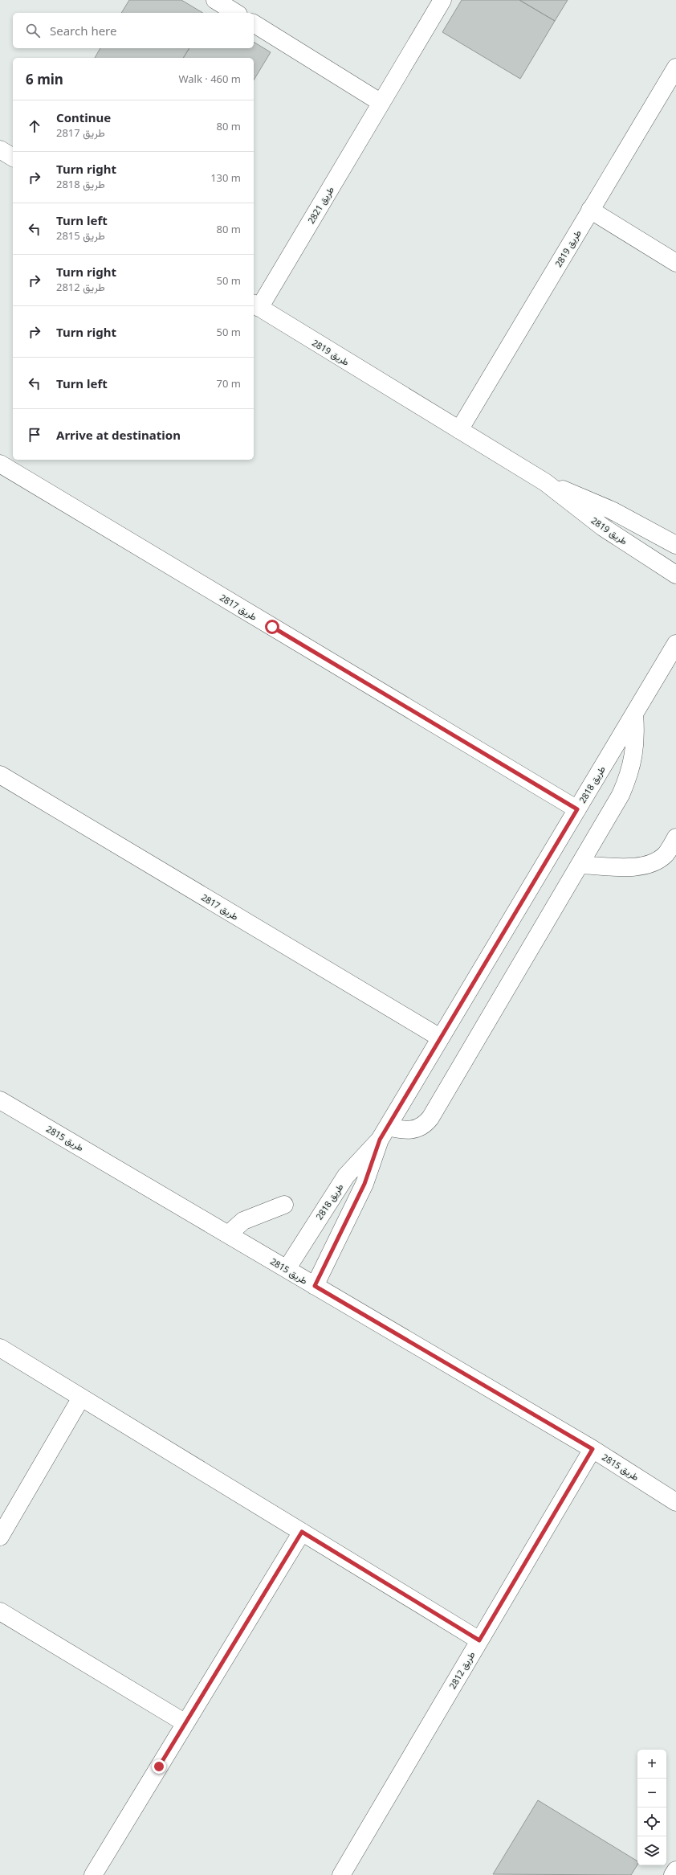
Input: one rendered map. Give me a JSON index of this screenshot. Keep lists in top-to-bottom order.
{
  "streets": {
    "street": [
      "طريق 2821",
      "طريق 2819",
      "طريق 2817",
      "طريق 2818",
      "طريق 2815",
      "طريق 2812"
    ]
  },
  "crossings": [
    ["طريق 2821", "طريق 2819"],
    ["طريق 2817", "طريق 2818"],
    ["طريق 2818", "طريق 2815"],
    ["طريق 2815", "طريق 2812"]
  ],
  "page": {
    "search": "Search here",
    "heading": ["6 min", "Walk · 460 m"],
    "list": [
      ["Continue", "طريق 2817", "80 m"],
      ["Turn right", "طريق 2818", "130 m"],
      ["Turn left", "طريق 2815", "80 m"],
      ["Turn right", "طريق 2812", "50 m"],
      ["Turn right", "50 m"],
      ["Turn left", "70 m"],
      "Arrive at destination"
    ],
    "map_buttons": ["+", "−"]
  }
}
